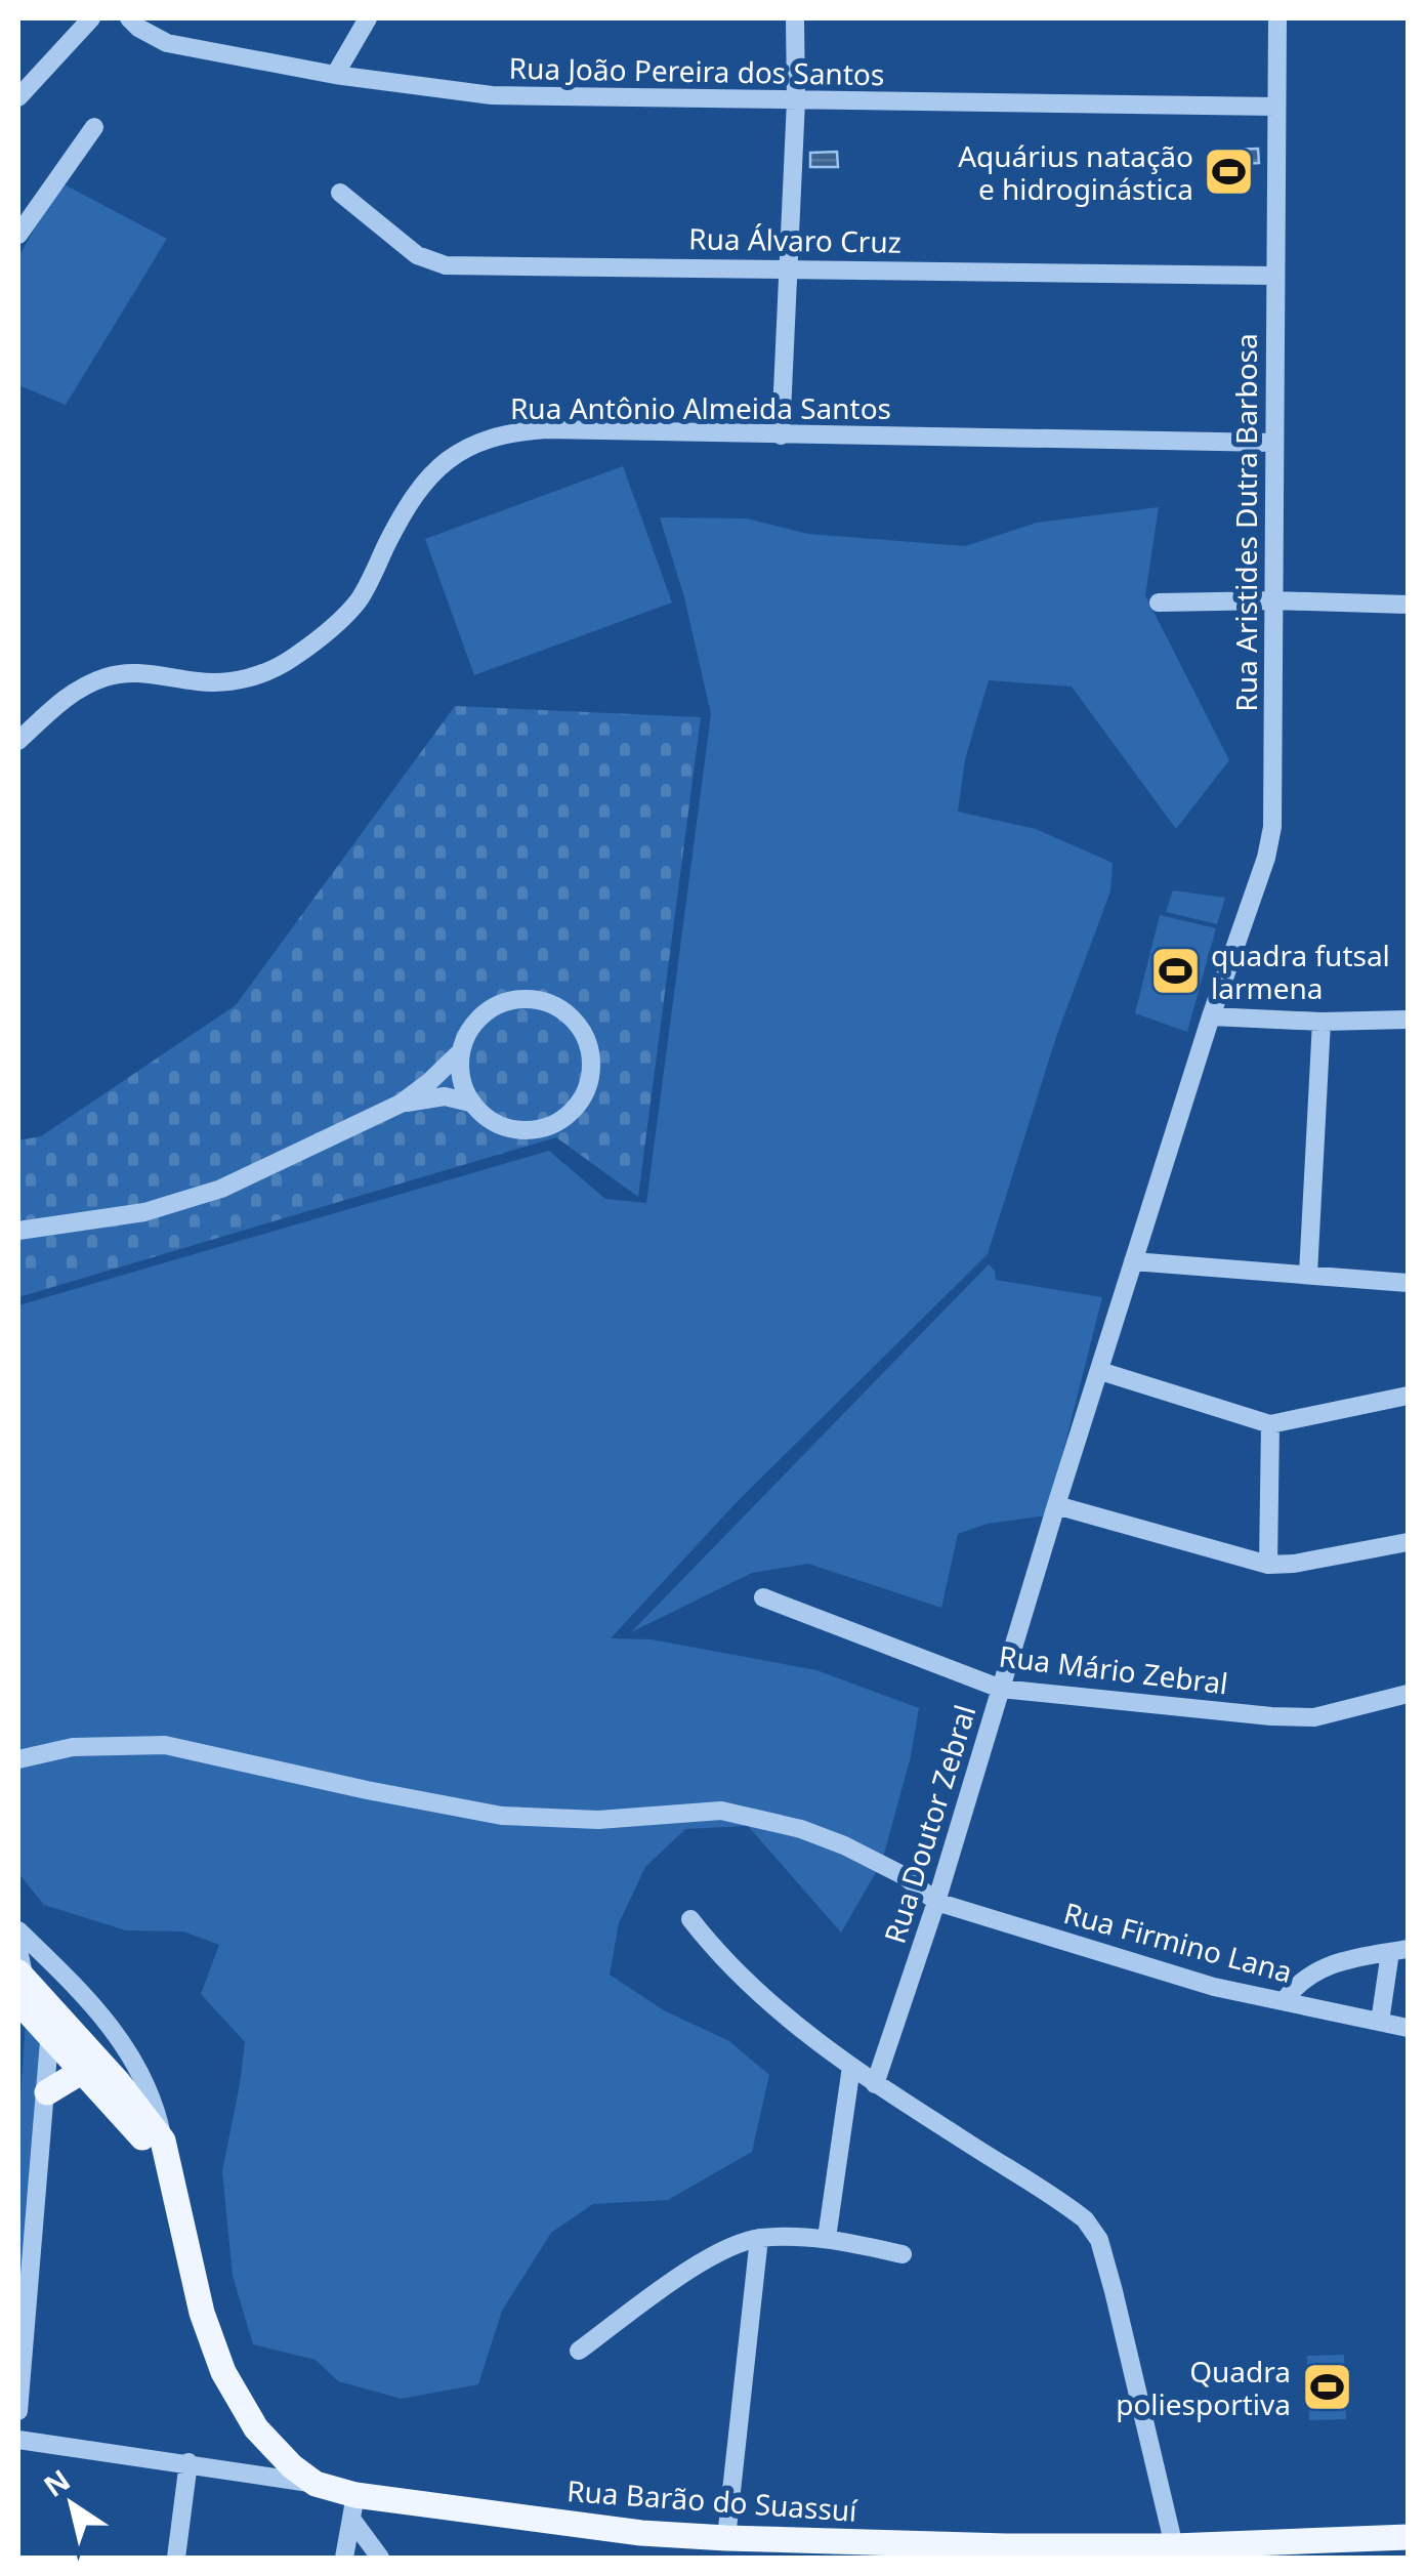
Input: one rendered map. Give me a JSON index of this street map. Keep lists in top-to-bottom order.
{
  "streets": {
    "main road": ["Rua Barão do Suassuí"],
    "street": [
      "Rua João Pereira dos Santos",
      "Rua Álvaro Cruz",
      "Rua Antônio Almeida Santos",
      "Rua Aristides Dutra Barbosa",
      "Rua Mário Zebral",
      "Rua Doutor Zebral",
      "Rua Firmino Lana"
    ]
  },
  "crossings": [
    ["Rua João Pereira dos Santos", "Rua Aristides Dutra Barbosa"],
    ["Rua Álvaro Cruz", "Rua Aristides Dutra Barbosa"],
    ["Rua Antônio Almeida Santos", "Rua Aristides Dutra Barbosa"],
    ["Rua Aristides Dutra Barbosa", "Rua Doutor Zebral"],
    ["Rua Mário Zebral", "Rua Doutor Zebral"],
    ["Rua Doutor Zebral", "Rua Firmino Lana"]
  ],
  "places": {
    "sports": ["Aquárius natação e hidroginástica", "quadra futsal larmena", "Quadra poliesportiva"]
  },
  "north": "top left"
}
